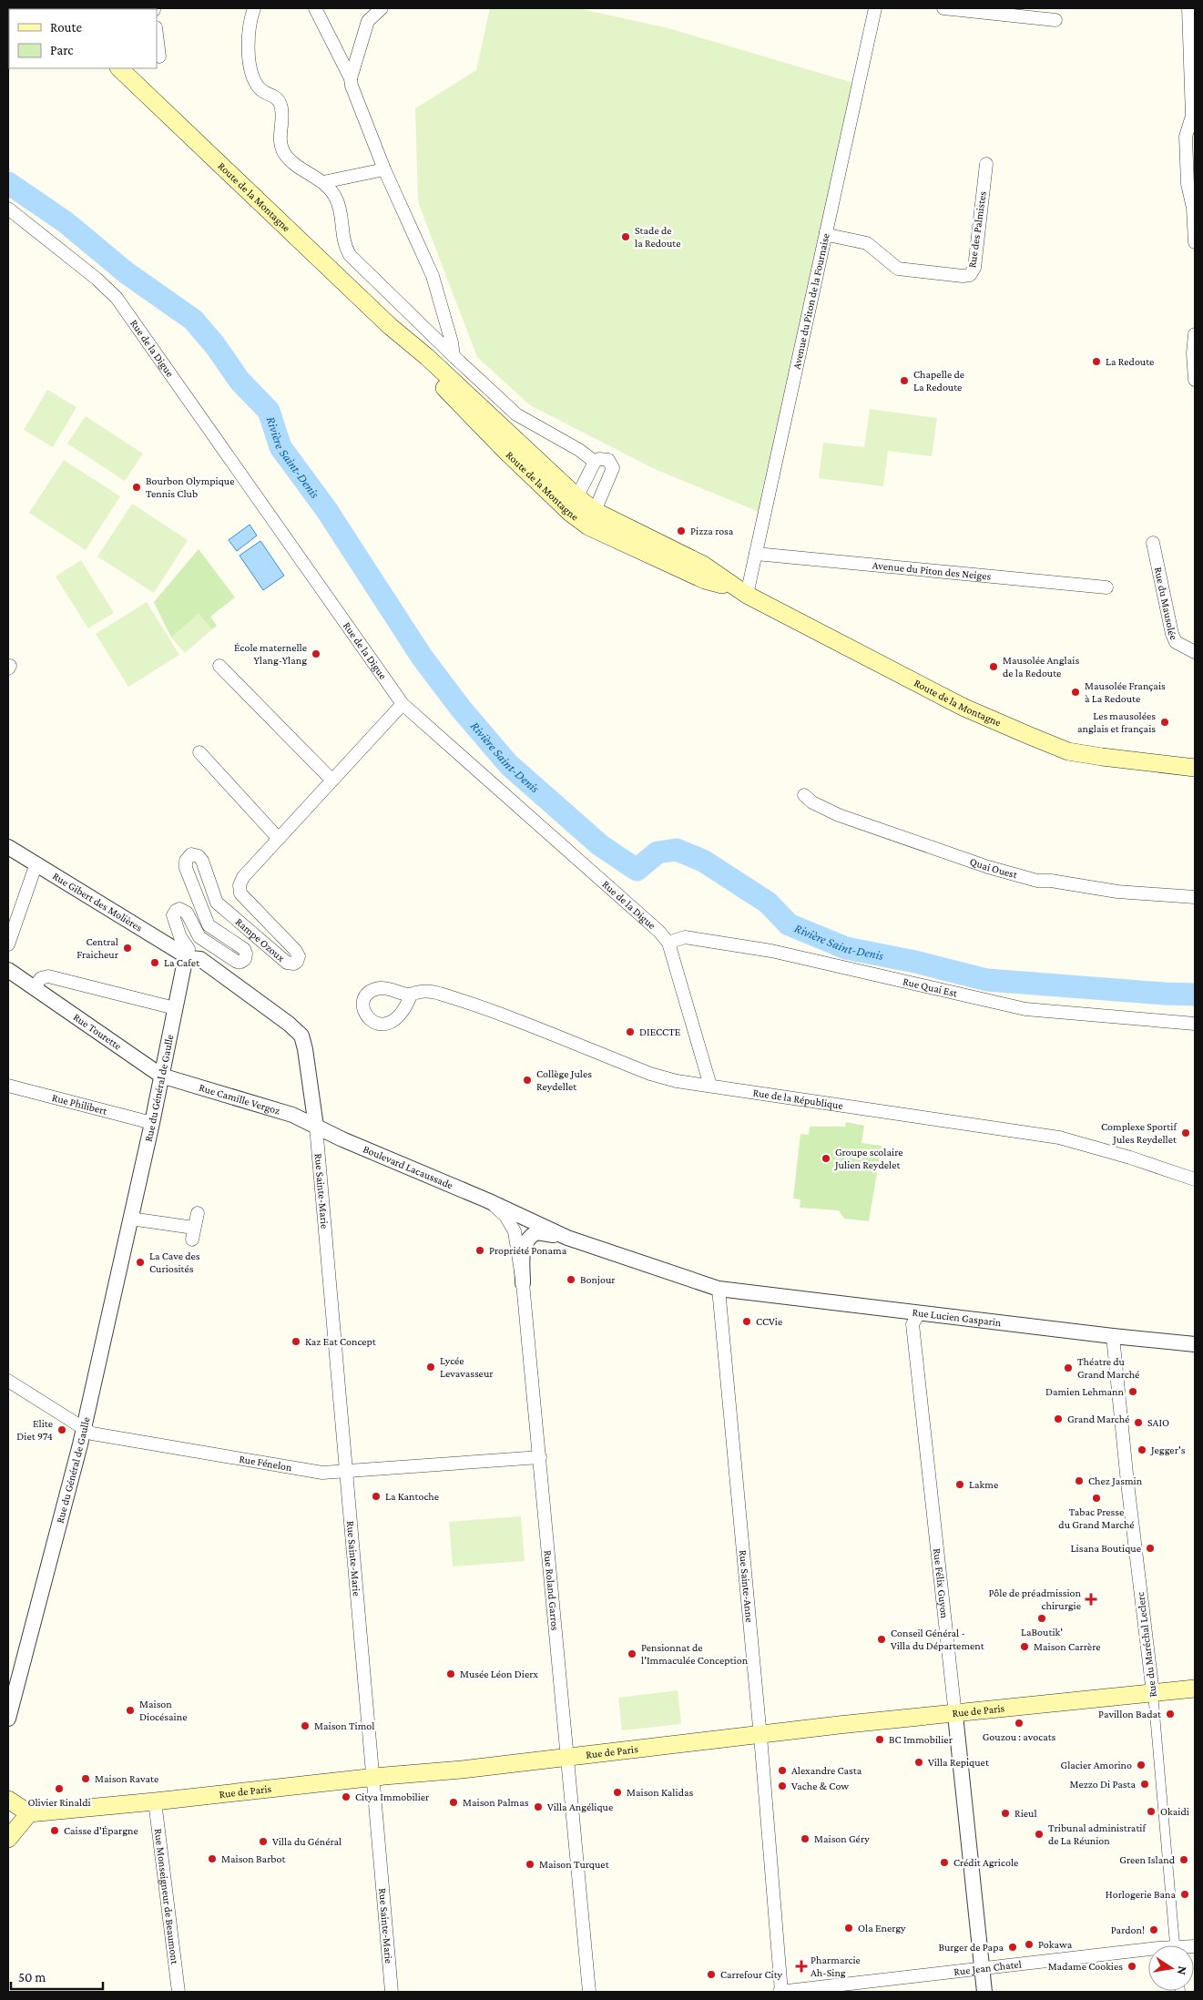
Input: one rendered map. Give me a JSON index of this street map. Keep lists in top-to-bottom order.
{
  "streets": {
    "main road": ["Route de la Montagne", "Rue de Paris"],
    "street": [
      "Rue des Palmistes",
      "Avenue du Piton de la Fournaise",
      "Rue de la Digue",
      "Avenue du Piton des Neiges",
      "Rue du Mausolée",
      "Quai Ouest",
      "Rue Gibert des Molières",
      "Rampe Ozoux",
      "Rue Quai Est",
      "Rue Tourette",
      "Rue du Général de Gaulle",
      "Rue de la République",
      "Rue Camille Vergoz",
      "Rue Philibert",
      "Boulevard Lacaussade",
      "Rue Sainte-Marie",
      "Rue Lucien Gasparin",
      "Rue Fénelon",
      "Rue Félix Guyon",
      "Rue Sainte-Anne",
      "Rue Roland Garros",
      "Rue du Maréchal Leclerc",
      "Rue Monseigneur de Beaumont",
      "Rue Jean Chatel"
    ]
  },
  "crossings": [
    ["Route de la Montagne", "Avenue du Piton de la Fournaise"],
    ["Rue des Palmistes", "Avenue du Piton de la Fournaise"],
    ["Avenue du Piton de la Fournaise", "Avenue du Piton des Neiges"],
    ["Rue de la Digue", "Rampe Ozoux"],
    ["Rue de la Digue", "Rue Quai Est"],
    ["Rue de la Digue", "Rue de la République"],
    ["Rue Gibert des Molières", "Rampe Ozoux"],
    ["Rue Gibert des Molières", "Rue du Général de Gaulle"],
    ["Rampe Ozoux", "Rue du Général de Gaulle"],
    ["Rue Tourette", "Rue du Général de Gaulle"],
    ["Rue Tourette", "Rue Camille Vergoz"],
    ["Rue du Général de Gaulle", "Rue Camille Vergoz"],
    ["Rue du Général de Gaulle", "Rue Philibert"],
    ["Rue du Général de Gaulle", "Rue Fénelon"],
    ["Rue Camille Vergoz", "Boulevard Lacaussade"],
    ["Rue Camille Vergoz", "Rue Sainte-Marie"],
    ["Boulevard Lacaussade", "Rue Sainte-Marie"],
    ["Boulevard Lacaussade", "Rue Lucien Gasparin"],
    ["Boulevard Lacaussade", "Rue Sainte-Anne"],
    ["Boulevard Lacaussade", "Rue Roland Garros"],
    ["Rue Sainte-Marie", "Rue Fénelon"],
    ["Rue Sainte-Marie", "Rue de Paris"],
    ["Rue Lucien Gasparin", "Rue Félix Guyon"],
    ["Rue Lucien Gasparin", "Rue Sainte-Anne"],
    ["Rue Lucien Gasparin", "Rue du Maréchal Leclerc"],
    ["Rue Fénelon", "Rue Roland Garros"],
    ["Rue Félix Guyon", "Rue de Paris"],
    ["Rue Félix Guyon", "Rue Jean Chatel"],
    ["Rue Sainte-Anne", "Rue de Paris"],
    ["Rue Sainte-Anne", "Rue Jean Chatel"],
    ["Rue Roland Garros", "Rue de Paris"],
    ["Rue du Maréchal Leclerc", "Rue de Paris"],
    ["Rue de Paris", "Rue Monseigneur de Beaumont"]
  ],
  "water": ["Rivière Saint-Denis"],
  "places": {
    "other": [
      "Stade de la Redoute",
      "La Redoute",
      "Chapelle de La Redoute",
      "Bourbon Olympique Tennis Club",
      "Pizza rosa",
      "École maternelle Ylang-Ylang",
      "Mausolée Anglais de la Redoute",
      "Mausolée Français à La Redoute",
      "Les mausolées anglais et français",
      "Central Fraicheur",
      "La Cafet",
      "DIECCTE",
      "Collège Jules Reydellet",
      "Complexe Sportif Jules Reydellet",
      "Groupe scolaire Julien Reydelet",
      "Propriété Ponama",
      "La Cave des Curiosités",
      "Bonjour",
      "CCVie",
      "Kaz Eat Concept",
      "Lycée Levavasseur",
      "Théatre du Grand Marché",
      "Damien Lehmann",
      "Grand Marché",
      "SAIO",
      "Elite Diet 974",
      "Jegger's",
      "Chez Jasmin",
      "Lakme",
      "La Kantoche",
      "Tabac Presse du Grand Marché",
      "Lisana Boutique",
      "LaBoutik'",
      "Conseil Général - Villa du Département",
      "Maison Carrère",
      "Pensionnat de l'Immaculée Conception",
      "Musée Léon Dierx",
      "Maison Diocésaine",
      "Pavillon Badat",
      "Gouzou : avocats",
      "Maison Timol",
      "BC Immobilier",
      "Villa Repiquet",
      "Glacier Amorino",
      "Alexandre Casta",
      "Maison Ravate",
      "Mezzo Di Pasta",
      "Vache & Cow",
      "Olivier Rinaldi",
      "Maison Kalidas",
      "Citya Immobilier",
      "Maison Palmas",
      "Villa Angélique",
      "Okaidi",
      "Rieul",
      "Caisse d'Épargne",
      "Tribunal administratif de La Réunion",
      "Maison Géry",
      "Villa du Général",
      "Maison Barbot",
      "Green Island",
      "Crédit Agricole",
      "Maison Turquet",
      "Horlogerie Bana",
      "Ola Energy",
      "Pardon!",
      "Pokawa",
      "Burger de Papa",
      "Madame Cookies",
      "Carrefour City"
    ],
    "health": ["Pôle de préadmission chirurgie", "Pharmarcie Ah-Sing"]
  },
  "legend": ["Route", "Parc"],
  "scale_bar": "50 m",
  "north": "right"
}
